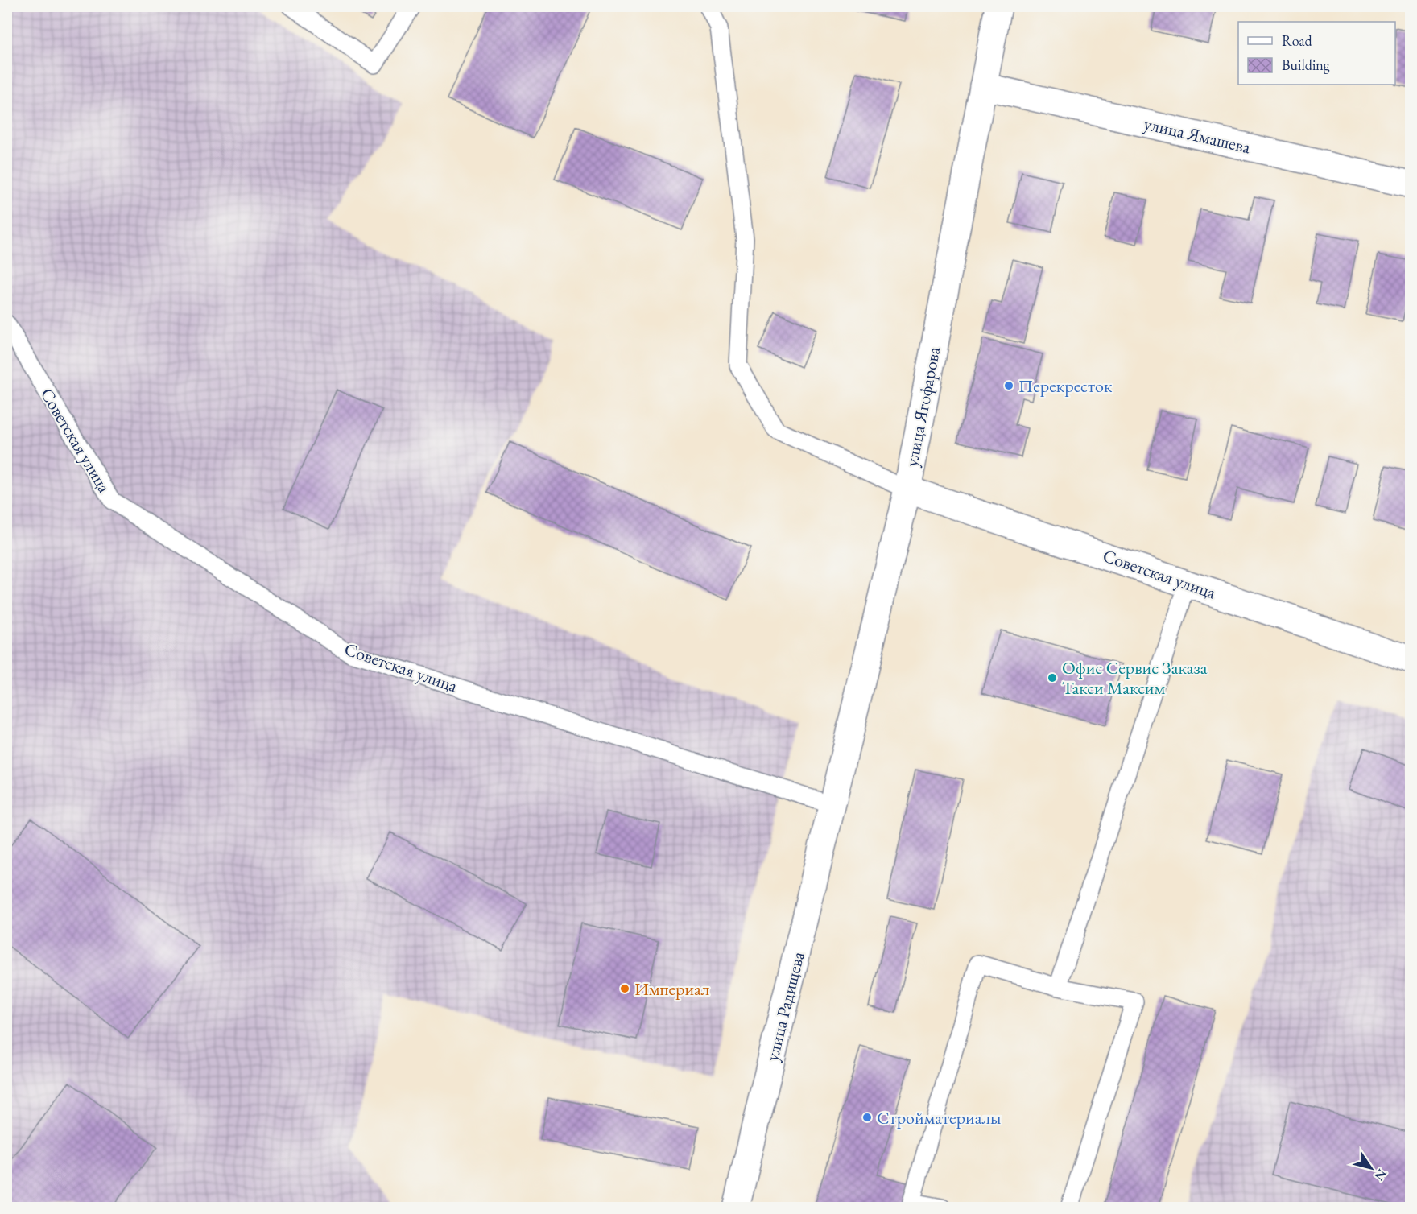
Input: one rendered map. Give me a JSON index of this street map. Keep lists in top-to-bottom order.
{
  "streets": {
    "main road": [
      "улица Ямашева",
      "улица Ягофарова",
      "Советская улица",
      "улица Радищева"
    ]
  },
  "crossings": [
    ["улица Ямашева", "улица Ягофарова"],
    ["улица Ягофарова", "Советская улица"],
    ["улица Ягофарова", "улица Радищева"],
    ["Советская улица", "улица Радищева"]
  ],
  "places": [
    "Перекресток",
    "Офис Сервис Заказа Такси Максим",
    "Империал",
    "Стройматериалы"
  ],
  "legend": ["Road", "Building"],
  "north": "bottom right"
}
